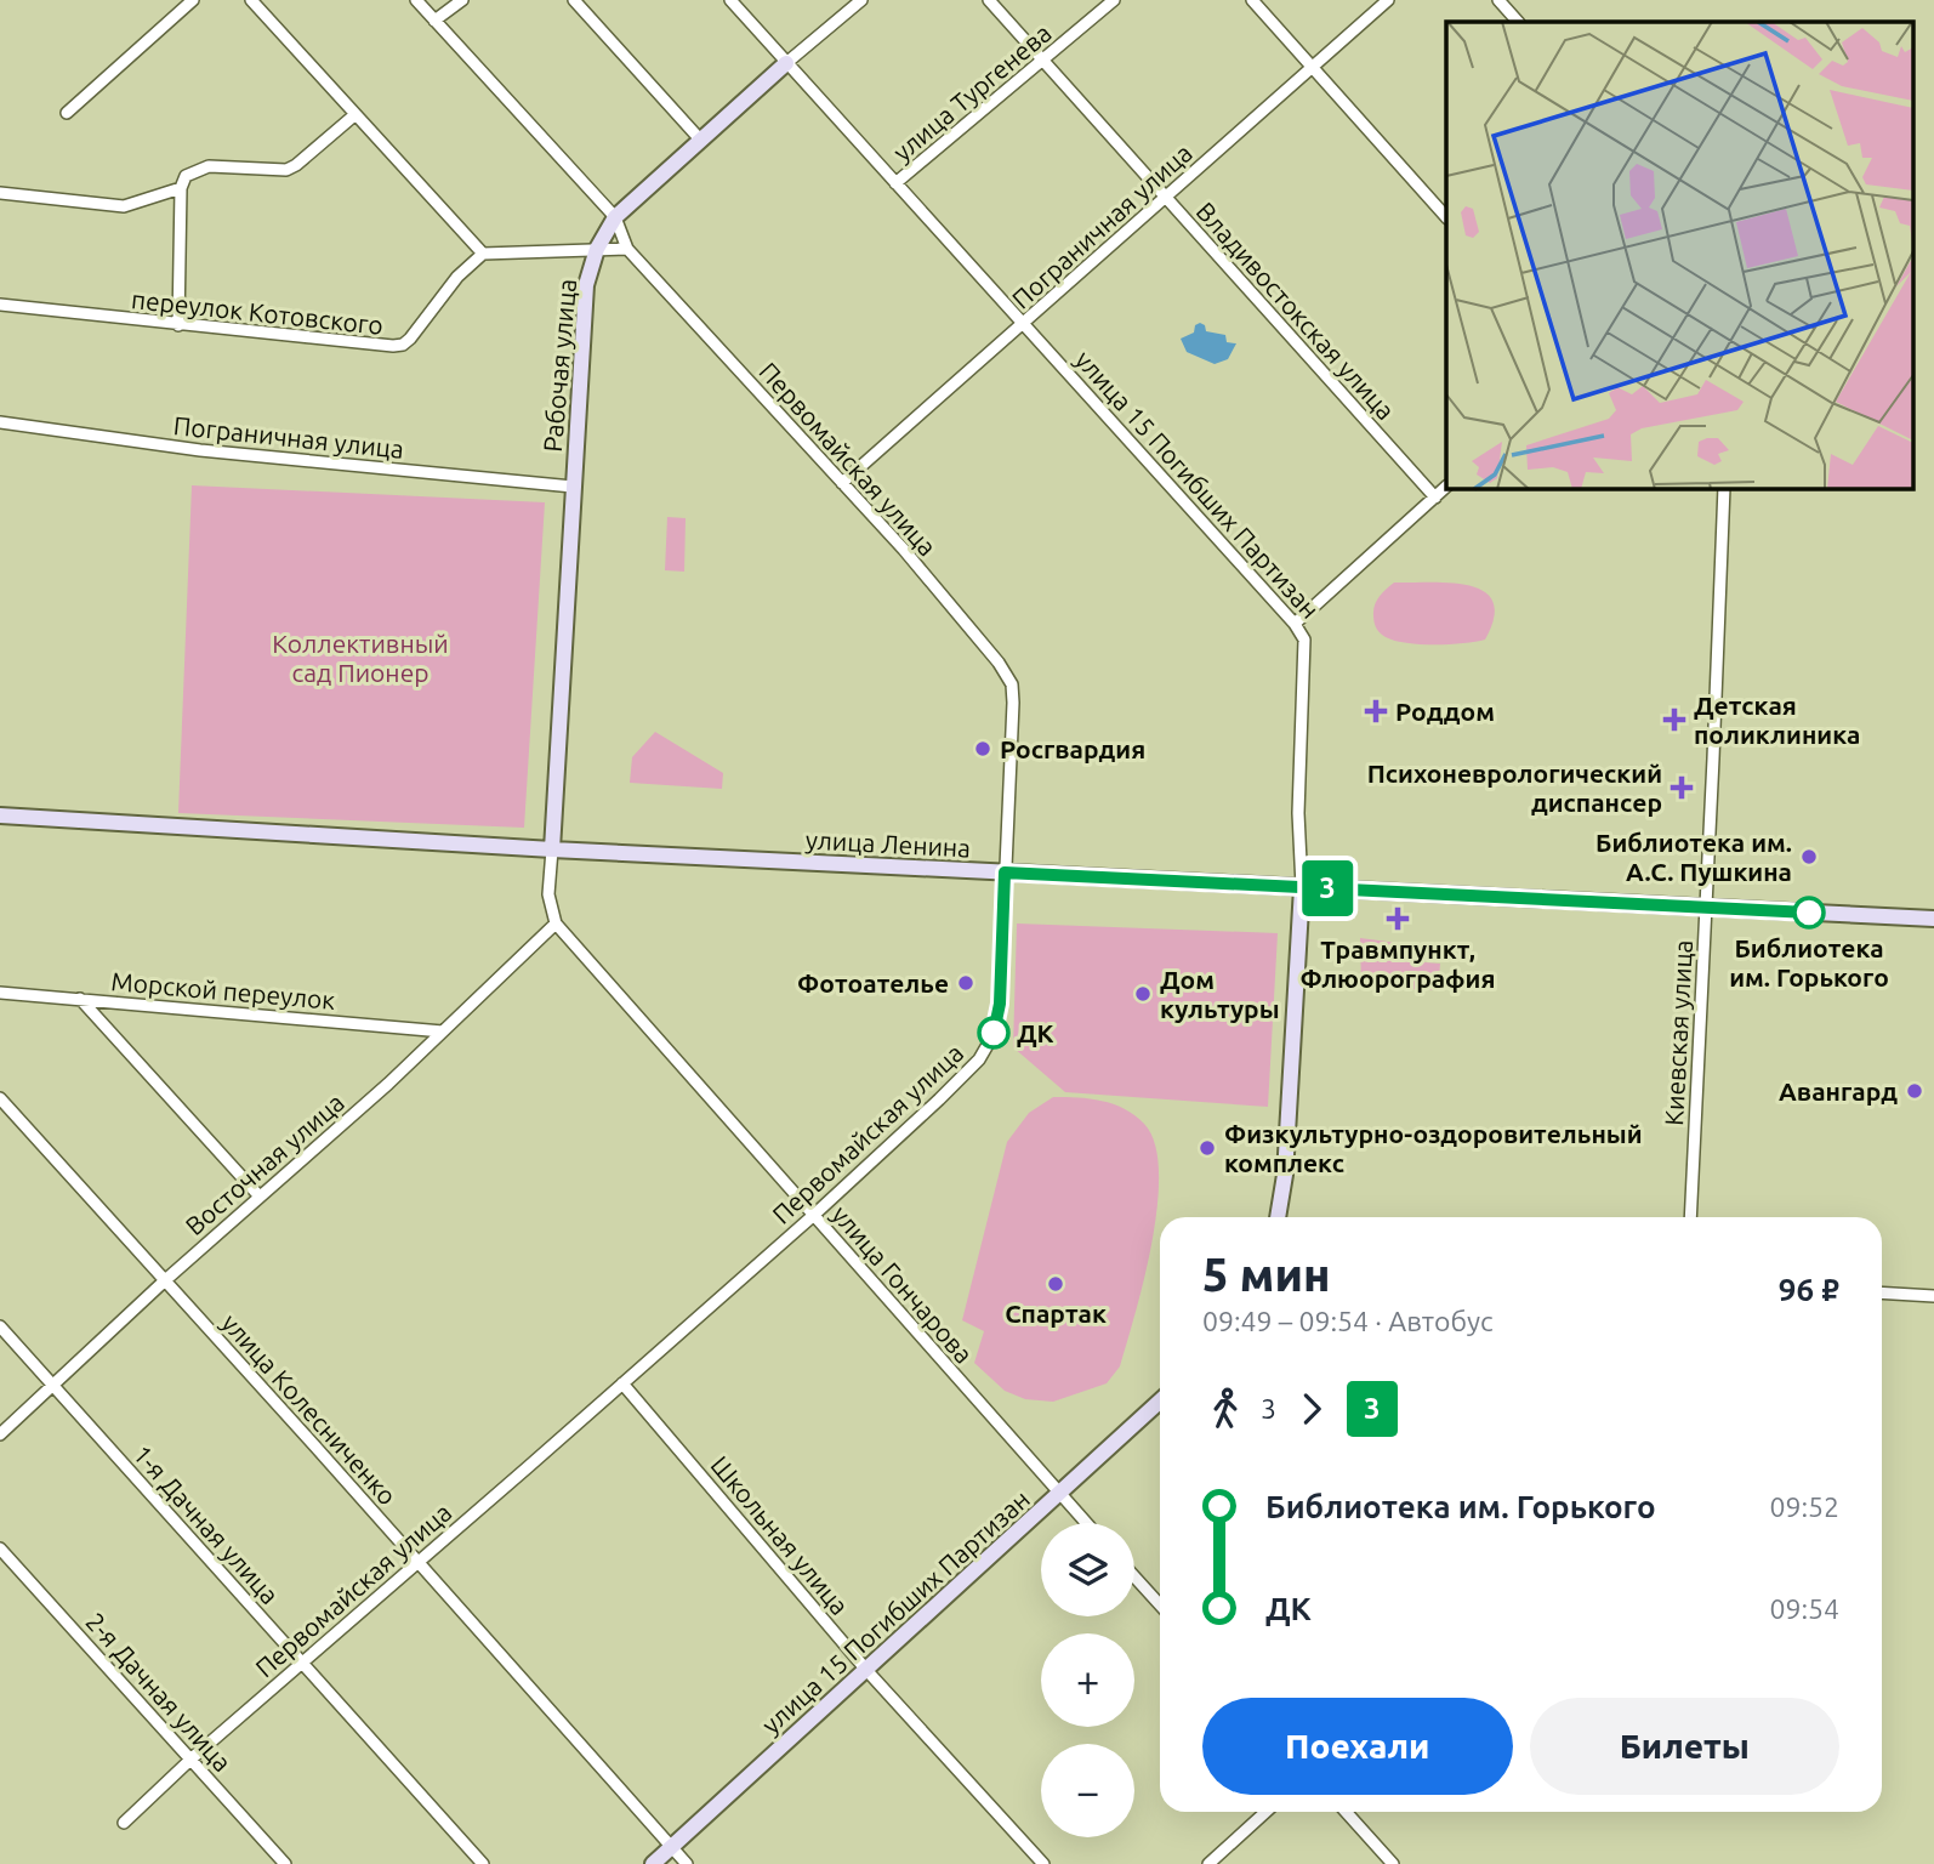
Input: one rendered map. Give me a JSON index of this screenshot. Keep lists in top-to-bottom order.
{
  "streets": {
    "main road": ["Рабочая улица", "улица 15 Погибших Партизан", "улица Ленина"],
    "street": [
      "улица Тургенева",
      "Пограничная улица",
      "Владивостокская улица",
      "переулок Котовского",
      "Первомайская улица",
      "Морской переулок",
      "Киевская улица",
      "Восточная улица",
      "улица Гончарова",
      "улица Колесниченко",
      "1-я Дачная улица",
      "Школьная улица",
      "2-я Дачная улица"
    ]
  },
  "crossings": [
    ["улица Тургенева", "Владивостокская улица"],
    ["улица Тургенева", "улица 15 Погибших Партизан"],
    ["Пограничная улица", "Владивостокская улица"],
    ["Пограничная улица", "Рабочая улица"],
    ["Пограничная улица", "Первомайская улица"],
    ["Пограничная улица", "улица 15 Погибших Партизан"],
    ["Рабочая улица", "Первомайская улица"],
    ["Рабочая улица", "улица 15 Погибших Партизан"],
    ["Рабочая улица", "улица Ленина"],
    ["Первомайская улица", "улица Ленина"],
    ["Первомайская улица", "улица Гончарова"],
    ["Первомайская улица", "улица Колесниченко"],
    ["Первомайская улица", "1-я Дачная улица"],
    ["Первомайская улица", "Школьная улица"],
    ["Первомайская улица", "2-я Дачная улица"],
    ["улица 15 Погибших Партизан", "улица Ленина"],
    ["улица 15 Погибших Партизан", "улица Гончарова"],
    ["улица 15 Погибших Партизан", "улица Колесниченко"],
    ["улица 15 Погибших Партизан", "Школьная улица"],
    ["улица Ленина", "Киевская улица"],
    ["Морской переулок", "Восточная улица"],
    ["Восточная улица", "улица Гончарова"],
    ["Восточная улица", "улица Колесниченко"],
    ["Восточная улица", "1-я Дачная улица"]
  ],
  "parks": ["Коллективный сад Пионер"],
  "places": {
    "health": [
      "Роддом",
      "Детская поликлиника",
      "Психоневрологический диспансер",
      "Травмпункт, Флюорография"
    ],
    "other": [
      "Росгвардия",
      "Библиотека им. А.С. Пушкина",
      "Библиотека им. Горького",
      "Фотоателье",
      "Дом культуры",
      "ДК",
      "Авангард",
      "Физкультурно-оздоровительный комплекс",
      "Спартак"
    ]
  },
  "lines": ["bus line 3"],
  "page": {
    "on_map": "3",
    "heading": ["5 мин", "09:49 – 09:54 · Автобус", "96 ₽"],
    "legs": ["3", "3"],
    "list": [
      {
        "name": "Библиотека им. Горького",
        "value": "09:52"
      },
      {
        "name": "ДК",
        "value": "09:54"
      }
    ],
    "map_buttons": ["+", "−"],
    "buttons": ["Поехали", "Билеты"]
  }
}
